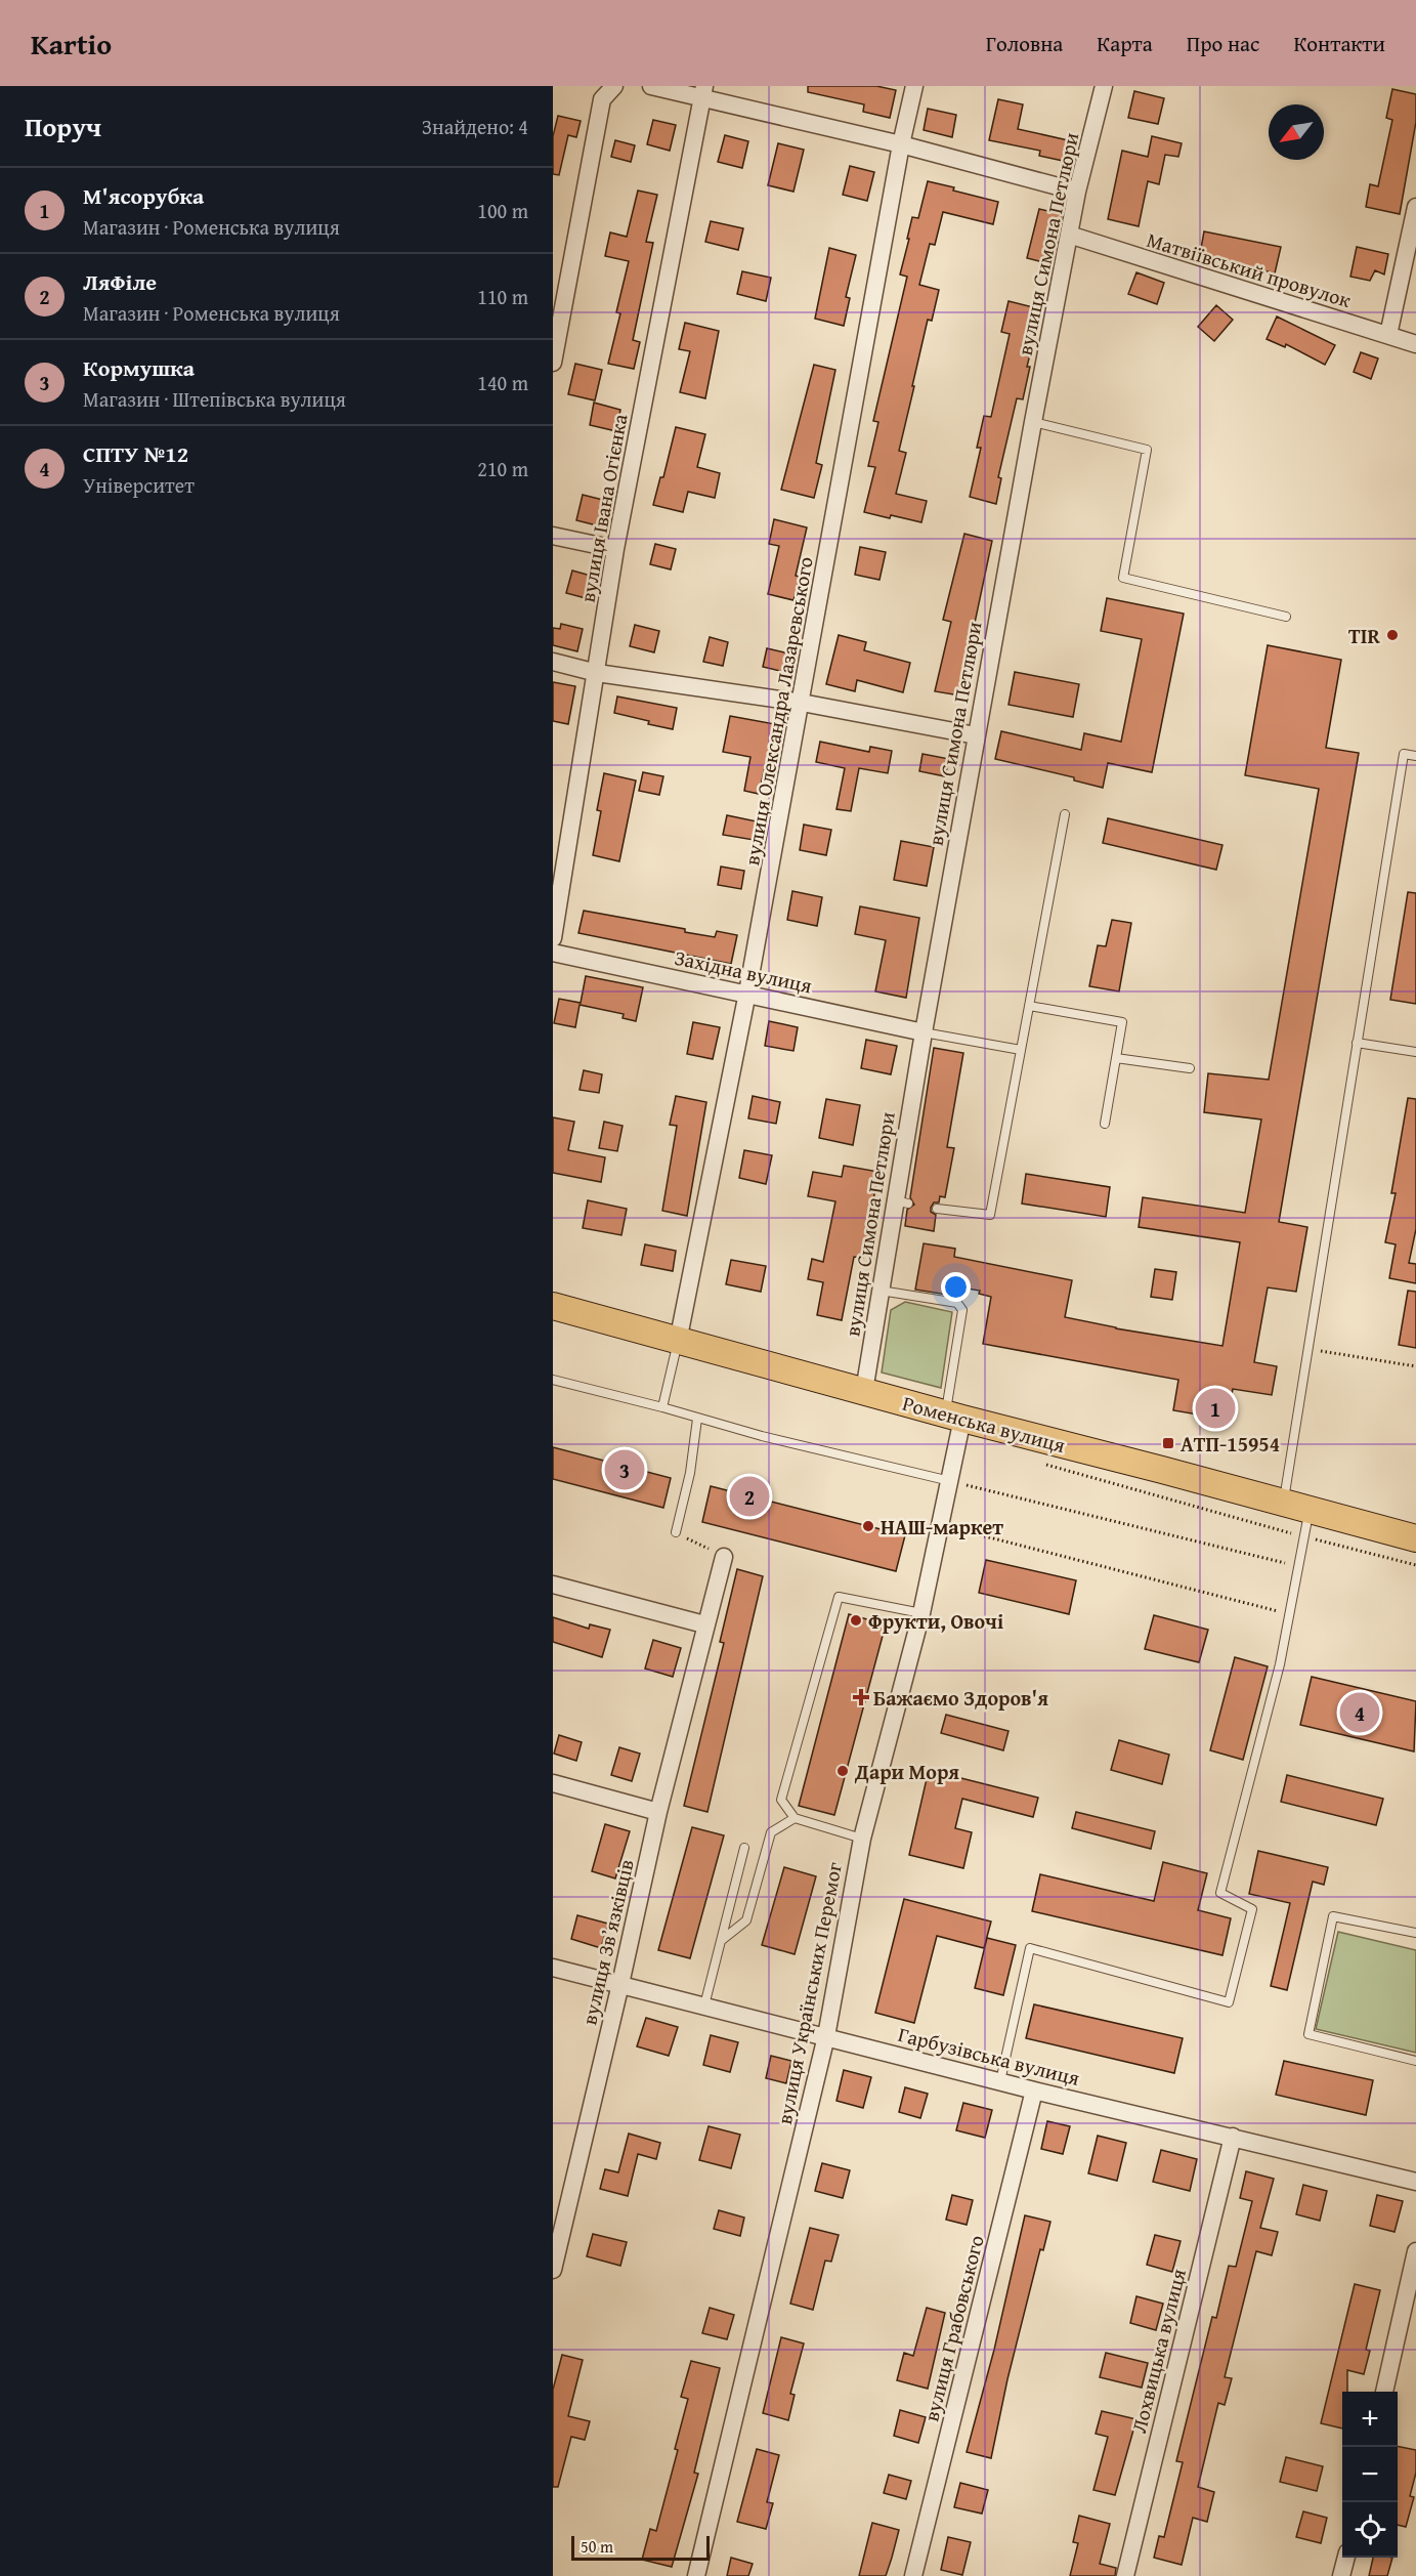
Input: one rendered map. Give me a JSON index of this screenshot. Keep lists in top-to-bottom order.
{
  "streets": {
    "main road": ["Роменська вулиця"],
    "street": [
      "вулиця Симона Петлюри",
      "Матвіївський провулок",
      "вулиця Івана Огієнка",
      "вулиця Олександра Лазаревського",
      "Західна вулиця",
      "вулиця Звʼязківців",
      "вулиця Українських Перемог",
      "Гарбузівська вулиця",
      "вулиця Грабовського",
      "Лохвицька вулиця"
    ]
  },
  "crossings": [
    ["вулиця Симона Петлюри", "Матвіївський провулок"],
    ["вулиця Симона Петлюри", "Західна вулиця"],
    ["вулиця Симона Петлюри", "Роменська вулиця"],
    ["вулиця Олександра Лазаревського", "Західна вулиця"],
    ["вулиця Олександра Лазаревського", "Роменська вулиця"],
    ["Роменська вулиця", "вулиця Українських Перемог"],
    ["вулиця Звʼязківців", "Гарбузівська вулиця"],
    ["вулиця Українських Перемог", "Гарбузівська вулиця"],
    ["Гарбузівська вулиця", "вулиця Грабовського"],
    ["Гарбузівська вулиця", "Лохвицька вулиця"]
  ],
  "places": {
    "other": [
      "TIR",
      "НАШ-маркет",
      "Фрукти, Овочі",
      "Дари Моря"
    ],
    "transit": ["АТП-15954"],
    "health": ["Бажаємо Здоров'я"]
  },
  "scale_bar": "50 m",
  "north": "bottom left",
  "page": {
    "header": "Kartio",
    "nav": [
      "Головна",
      "Карта",
      "Про нас",
      "Контакти"
    ],
    "heading": ["Поруч", "Знайдено: 4"],
    "list": [
      {
        "mark": "1",
        "name": "М'ясорубка",
        "note": "Магазин · Роменська вулиця",
        "value": "100 m"
      },
      {
        "mark": "2",
        "name": "ЛяФіле",
        "note": "Магазин · Роменська вулиця",
        "value": "110 m"
      },
      {
        "mark": "3",
        "name": "Кормушка",
        "note": "Магазин · Штепівська вулиця",
        "value": "140 m"
      },
      {
        "mark": "4",
        "name": "СПТУ №12",
        "note": "Університет",
        "value": "210 m"
      }
    ],
    "pins": [
      "1",
      "3",
      "2",
      "4"
    ],
    "map_buttons": ["+", "−"],
    "scale": "50 m"
  }
}
